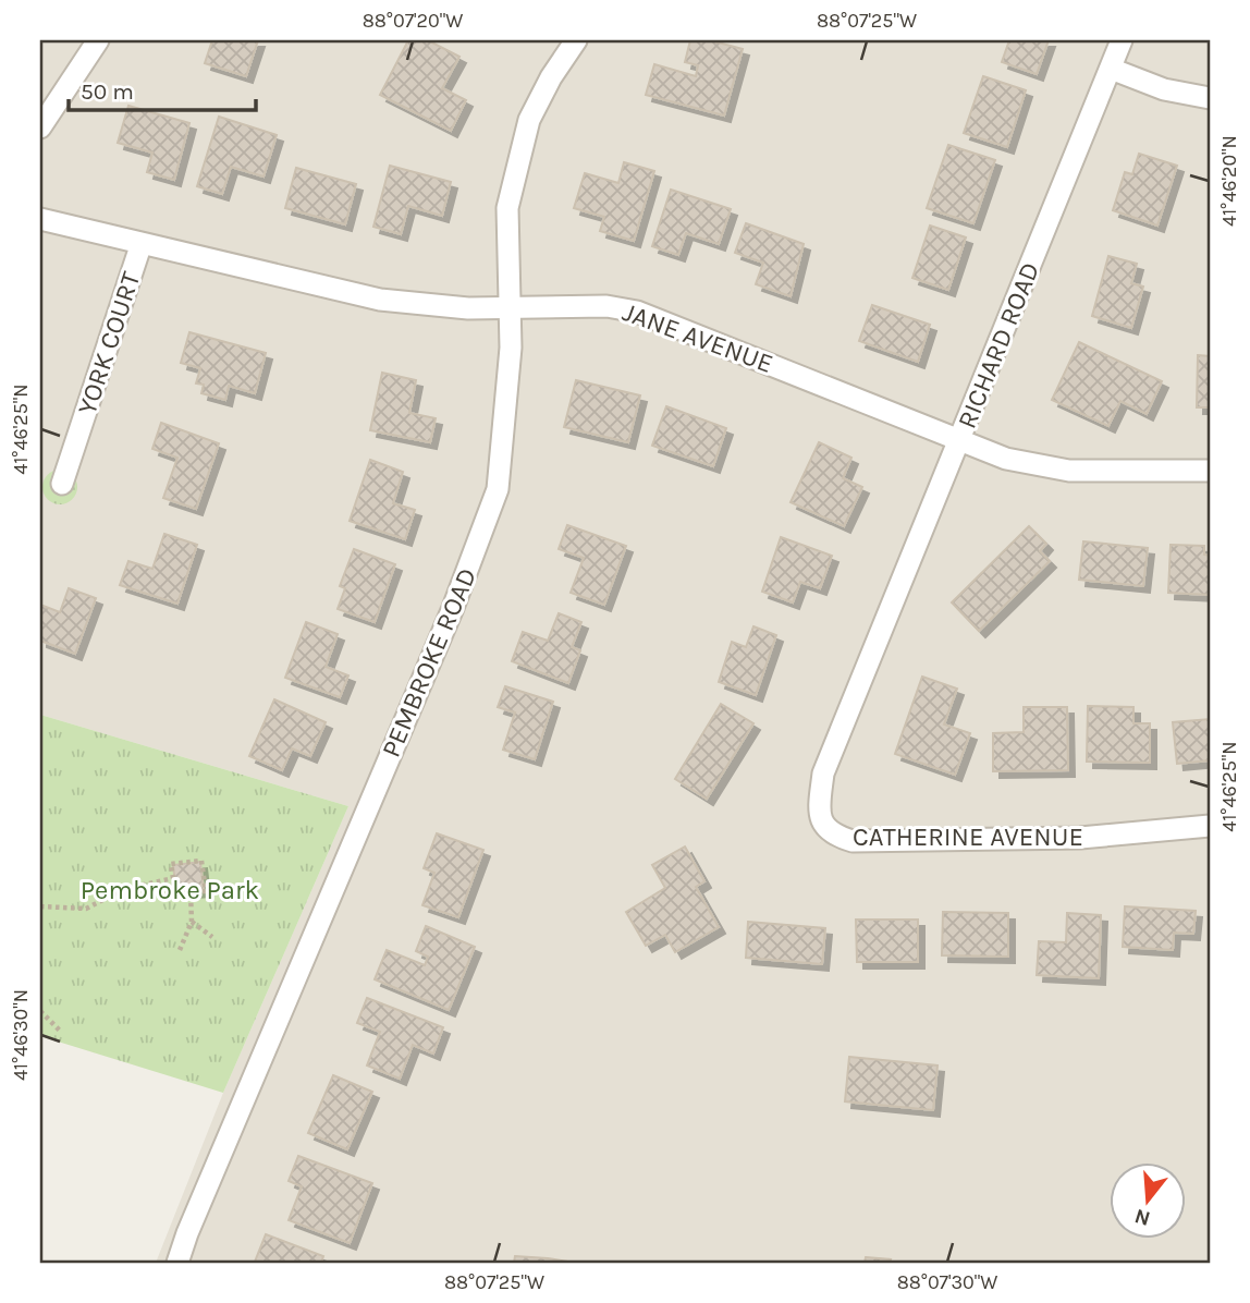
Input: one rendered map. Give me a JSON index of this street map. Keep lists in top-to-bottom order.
{
  "streets": {
    "street": [
      "JANE AVENUE",
      "YORK COURT",
      "RICHARD ROAD",
      "PEMBROKE ROAD",
      "CATHERINE AVENUE"
    ]
  },
  "crossings": [
    ["JANE AVENUE", "YORK COURT"],
    ["JANE AVENUE", "RICHARD ROAD"],
    ["JANE AVENUE", "PEMBROKE ROAD"],
    ["RICHARD ROAD", "CATHERINE AVENUE"]
  ],
  "parks": ["Pembroke Park"],
  "scale_bar": "50 m",
  "north": "bottom",
  "coordinates": [
    "88°07'20\"W",
    "88°07'25\"W",
    "41°46'20\"N",
    "41°46'25\"N",
    "41°46'30\"N",
    "88°07'30\"W"
  ]
}
